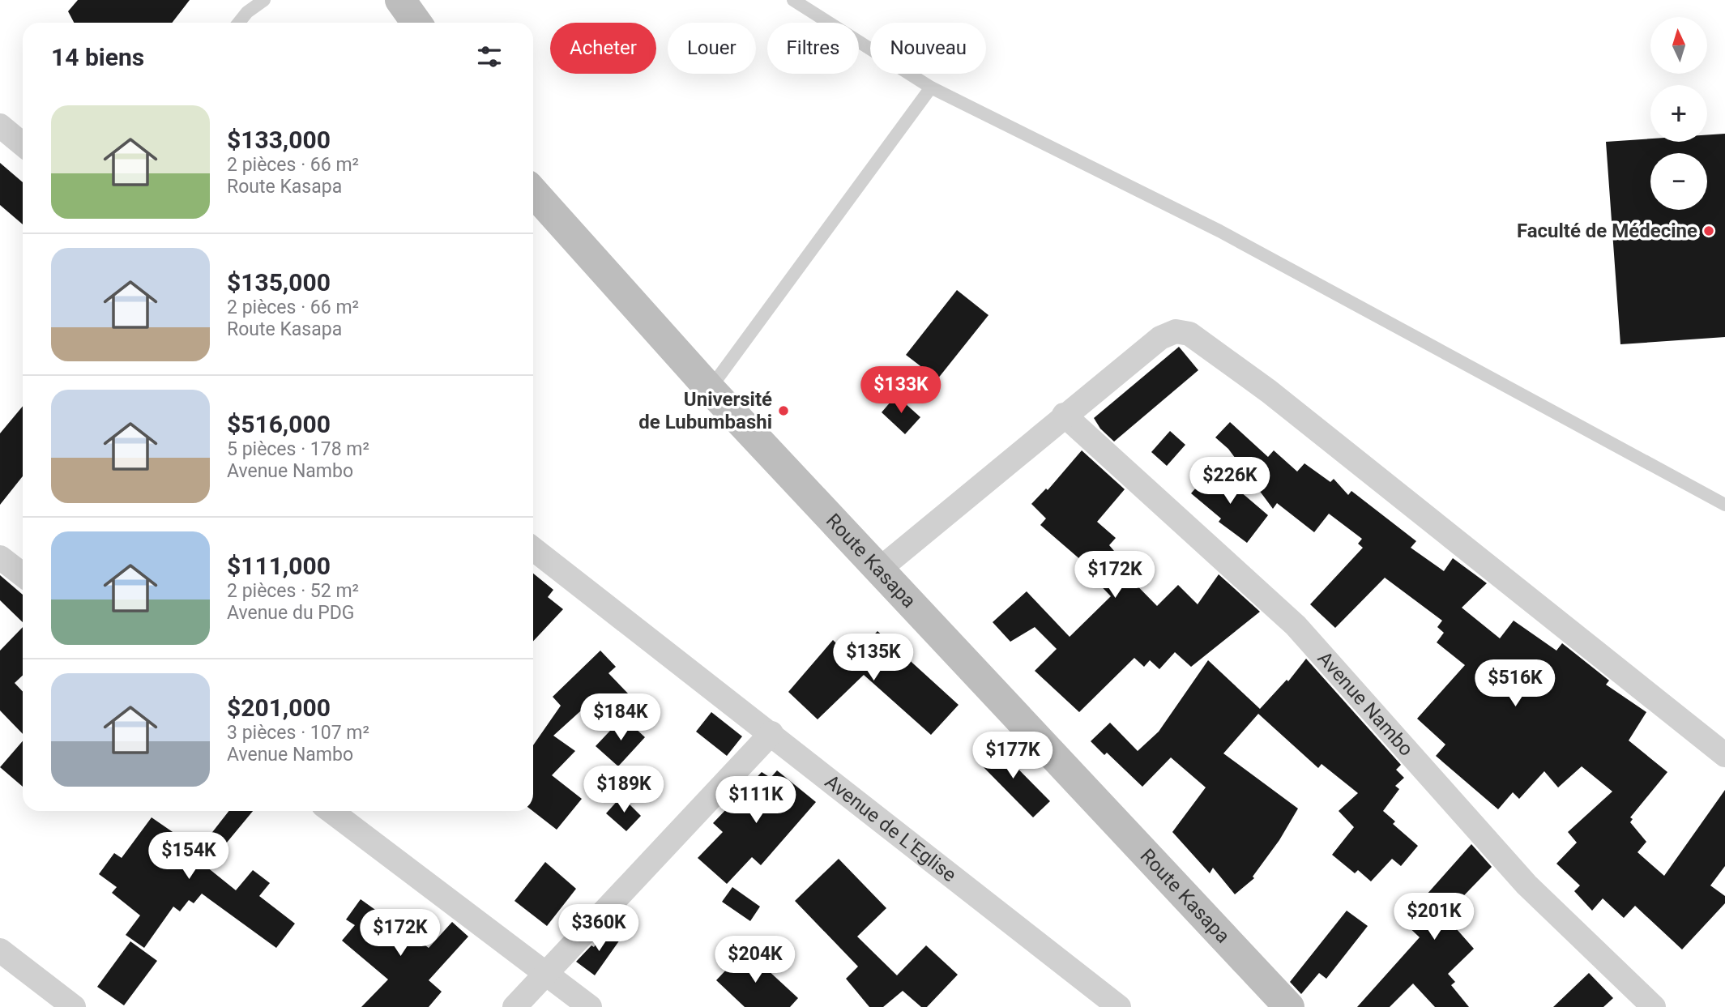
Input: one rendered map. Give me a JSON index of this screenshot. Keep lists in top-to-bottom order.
{
  "streets": {
    "main road": ["Route Kasapa"],
    "street": ["Avenue Nambo", "Avenue de L'Eglise"]
  },
  "places": ["Faculté de Médecine", "Université de Lubumbashi"],
  "north": "top",
  "page": {
    "map_buttons": ["+", "−"],
    "chip": [
      "Acheter",
      "Louer",
      "Filtres",
      "Nouveau"
    ],
    "heading": "14 biens",
    "list": [
      {
        "name": "$133,000",
        "note": "2 pièces · 66 m² · Route Kasapa"
      },
      {
        "name": "$135,000",
        "note": "2 pièces · 66 m² · Route Kasapa"
      },
      {
        "name": "$516,000",
        "note": "5 pièces · 178 m² · Avenue Nambo"
      },
      {
        "name": "$111,000",
        "note": "2 pièces · 52 m² · Avenue du PDG"
      },
      {
        "name": "$201,000",
        "note": "3 pièces · 107 m² · Avenue Nambo"
      }
    ],
    "price": [
      "$133K",
      "$226K",
      "$172K",
      "$135K",
      "$516K",
      "$184K",
      "$177K",
      "$189K",
      "$111K",
      "$154K",
      "$201K",
      "$360K",
      "$172K",
      "$204K"
    ]
  }
}
